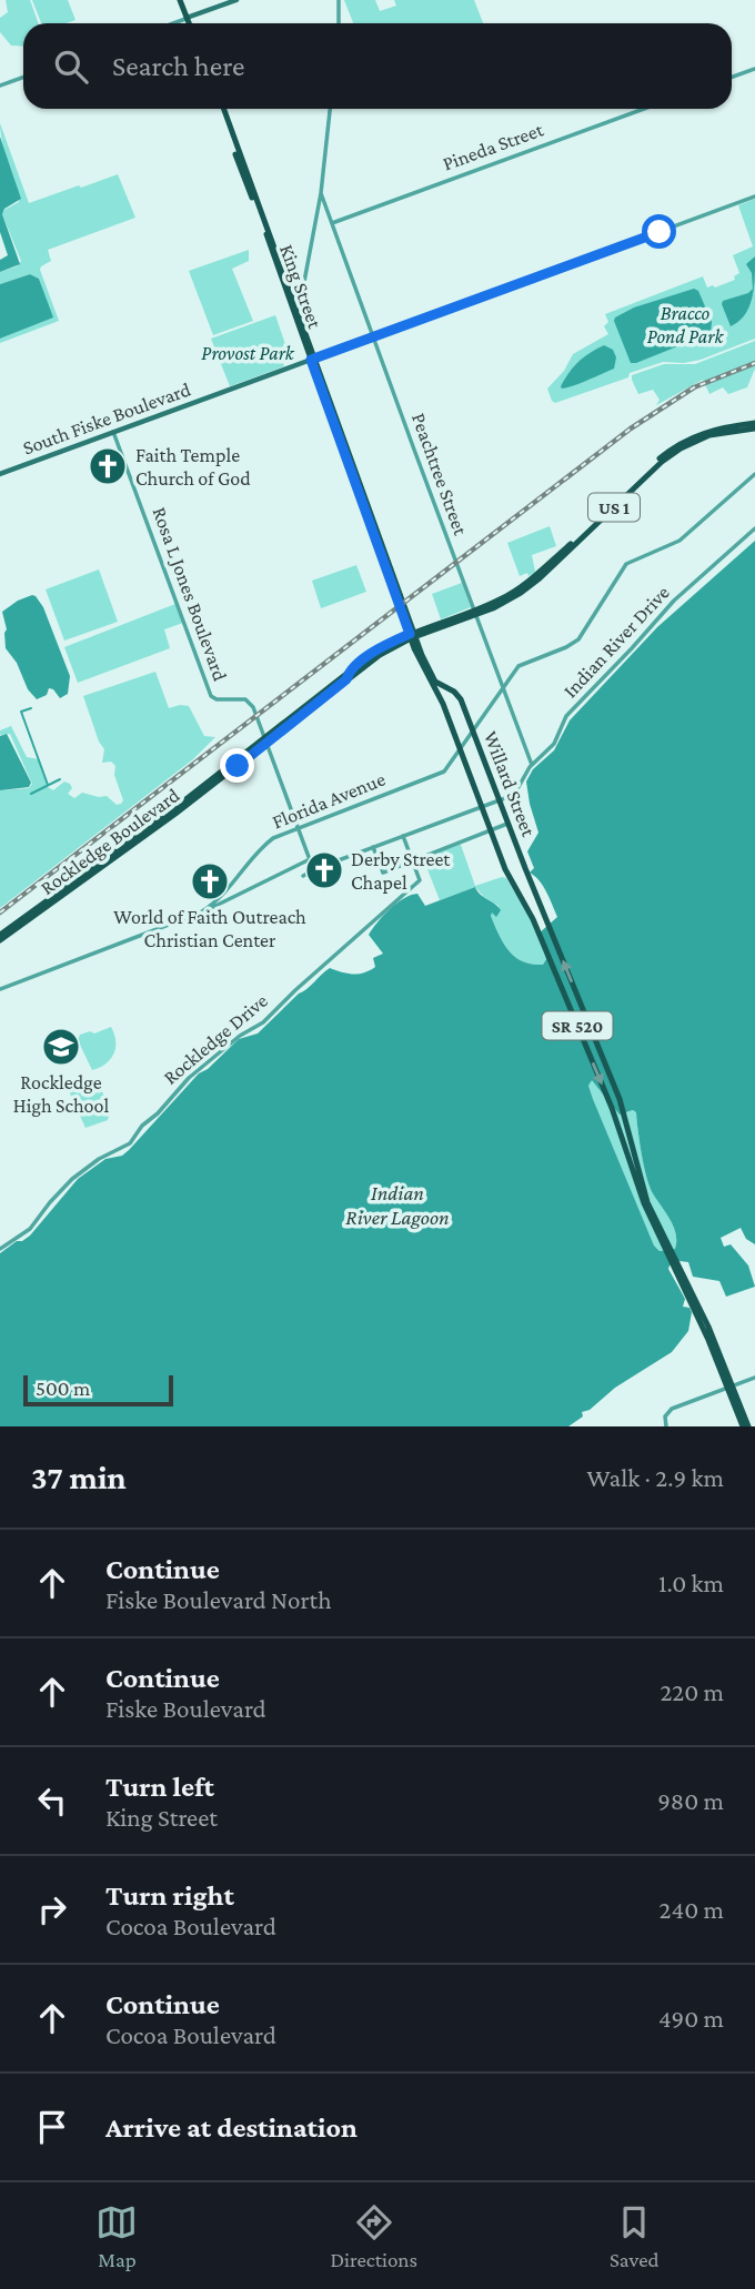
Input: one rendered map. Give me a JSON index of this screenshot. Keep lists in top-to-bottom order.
{
  "streets": {
    "main road": [
      "King Street",
      "South Fiske Boulevard",
      "US 1",
      "Willard Street",
      "Rockledge Boulevard",
      "SR 520"
    ],
    "street": [
      "Pineda Street",
      "Peachtree Street",
      "Rosa L Jones Boulevard",
      "Indian River Drive",
      "Florida Avenue",
      "Rockledge Drive"
    ]
  },
  "crossings": [
    ["Pineda Street", "Peachtree Street"],
    ["King Street", "South Fiske Boulevard"],
    ["King Street", "US 1"],
    ["King Street", "Willard Street"],
    ["King Street", "Florida Avenue"],
    ["King Street", "SR 520"],
    ["South Fiske Boulevard", "Rosa L Jones Boulevard"],
    ["Peachtree Street", "US 1"],
    ["Peachtree Street", "Indian River Drive"],
    ["US 1", "Rosa L Jones Boulevard"],
    ["US 1", "Rockledge Boulevard"],
    ["Rosa L Jones Boulevard", "Florida Avenue"],
    ["Indian River Drive", "Willard Street"],
    ["Willard Street", "SR 520"]
  ],
  "water": ["Indian River Lagoon"],
  "parks": ["Bracco Pond Park", "Provost Park"],
  "places": {
    "church": ["Faith Temple Church of God", "Derby Street Chapel", "World of Faith Outreach Christian Center"],
    "school or university": ["Rockledge High School"]
  },
  "scale_bar": "500 m",
  "page": {
    "search": "Search here",
    "scale": "500 m",
    "heading": ["37 min", "Walk · 2.9 km"],
    "list": [
      ["Continue", "Fiske Boulevard North", "1.0 km"],
      ["Continue", "Fiske Boulevard", "220 m"],
      ["Turn left", "King Street", "980 m"],
      ["Turn right", "Cocoa Boulevard", "240 m"],
      ["Continue", "Cocoa Boulevard", "490 m"],
      "Arrive at destination"
    ],
    "nav": ["Map", "Directions", "Saved"]
  }
}
